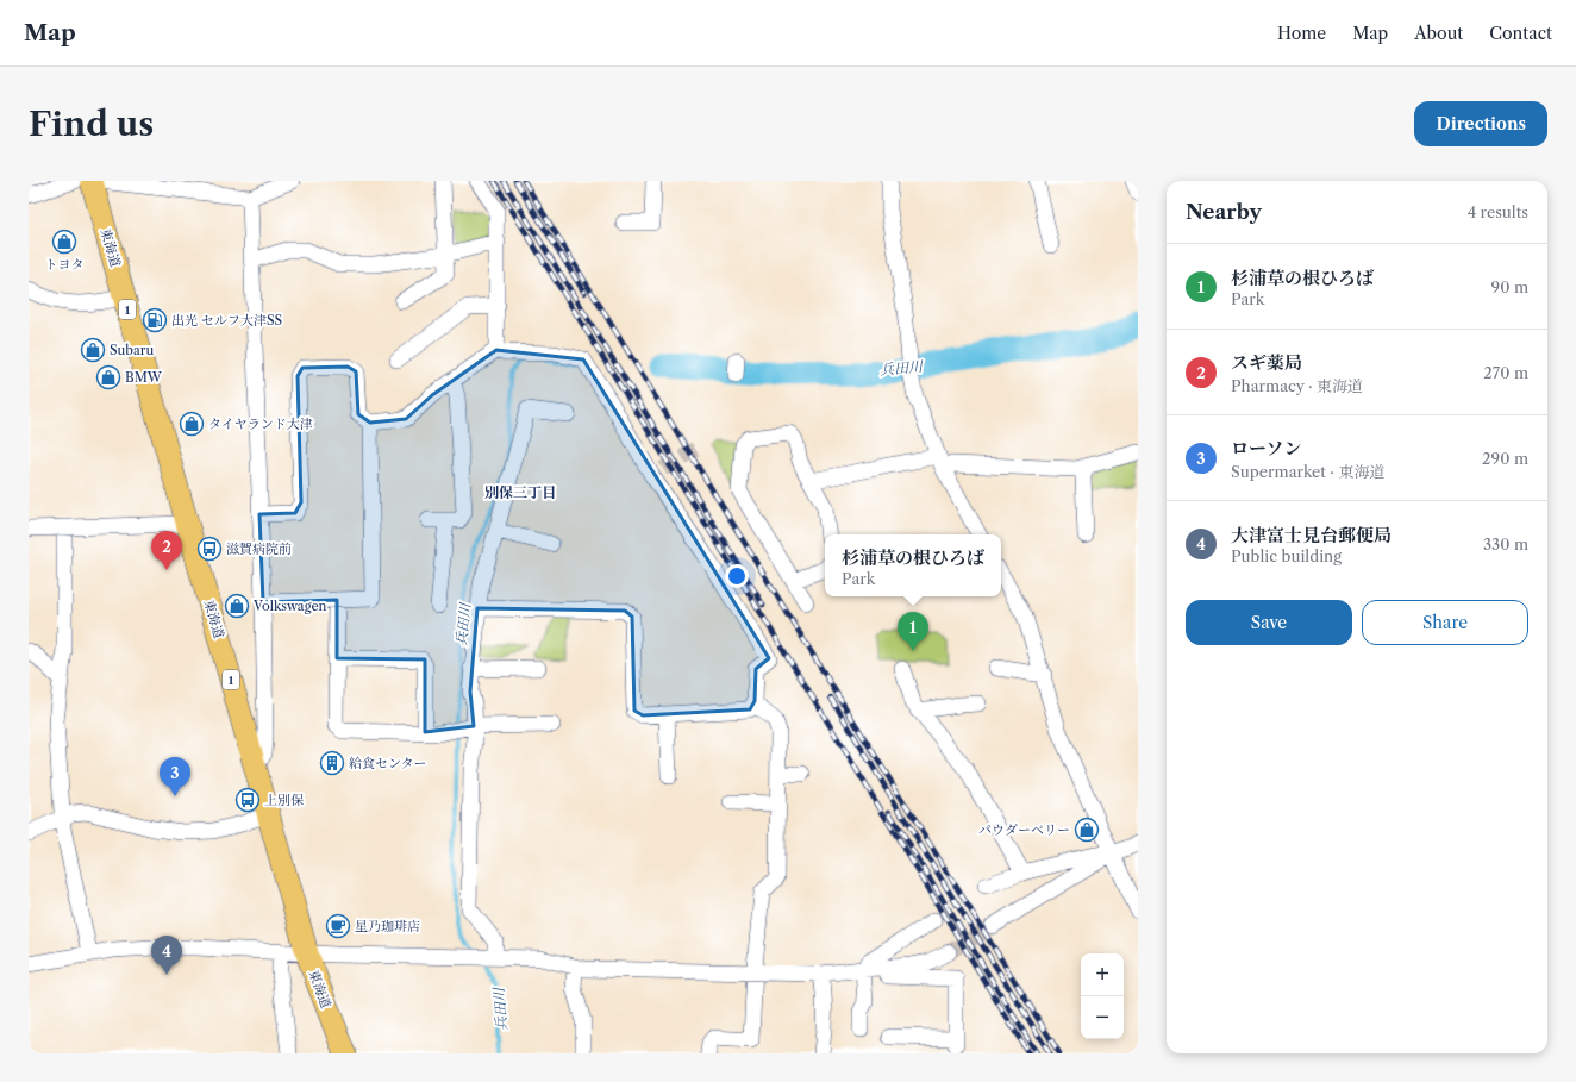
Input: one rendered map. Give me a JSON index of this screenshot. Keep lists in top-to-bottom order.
{
  "streets": {
    "highway": ["東海道", "1"]
  },
  "districts": ["別保三丁目"],
  "water": ["兵田川"],
  "places": {
    "shop": [
      "トヨタ",
      "Subaru",
      "BMW",
      "タイヤランド大津",
      "Volkswagen",
      "パウダーベリー"
    ],
    "fuel station": ["出光 セルフ大津SS"],
    "bus stop": ["滋賀病院前", "上別保"],
    "building": ["給食センター"],
    "cafe": ["星乃珈琲店"]
  },
  "page": {
    "header": "Map",
    "nav": [
      "Home",
      "Map",
      "About",
      "Contact"
    ],
    "buttons": [
      "Directions",
      ["Save", "Share"]
    ],
    "title": "Find us",
    "heading": ["Nearby", "4 results"],
    "list": [
      {
        "mark": "1",
        "name": "杉浦草の根ひろば",
        "note": "Park",
        "value": "90 m"
      },
      {
        "mark": "2",
        "name": "スギ薬局",
        "note": "Pharmacy · 東海道",
        "value": "270 m"
      },
      {
        "mark": "3",
        "name": "ローソン",
        "note": "Supermarket · 東海道",
        "value": "290 m"
      },
      {
        "mark": "4",
        "name": "大津富士見台郵便局",
        "note": "Public building",
        "value": "330 m"
      }
    ],
    "pins": [
      "2",
      "1",
      "3",
      "4"
    ],
    "popup": ["杉浦草の根ひろば", "Park"],
    "map_buttons": ["+", "−"]
  }
}
